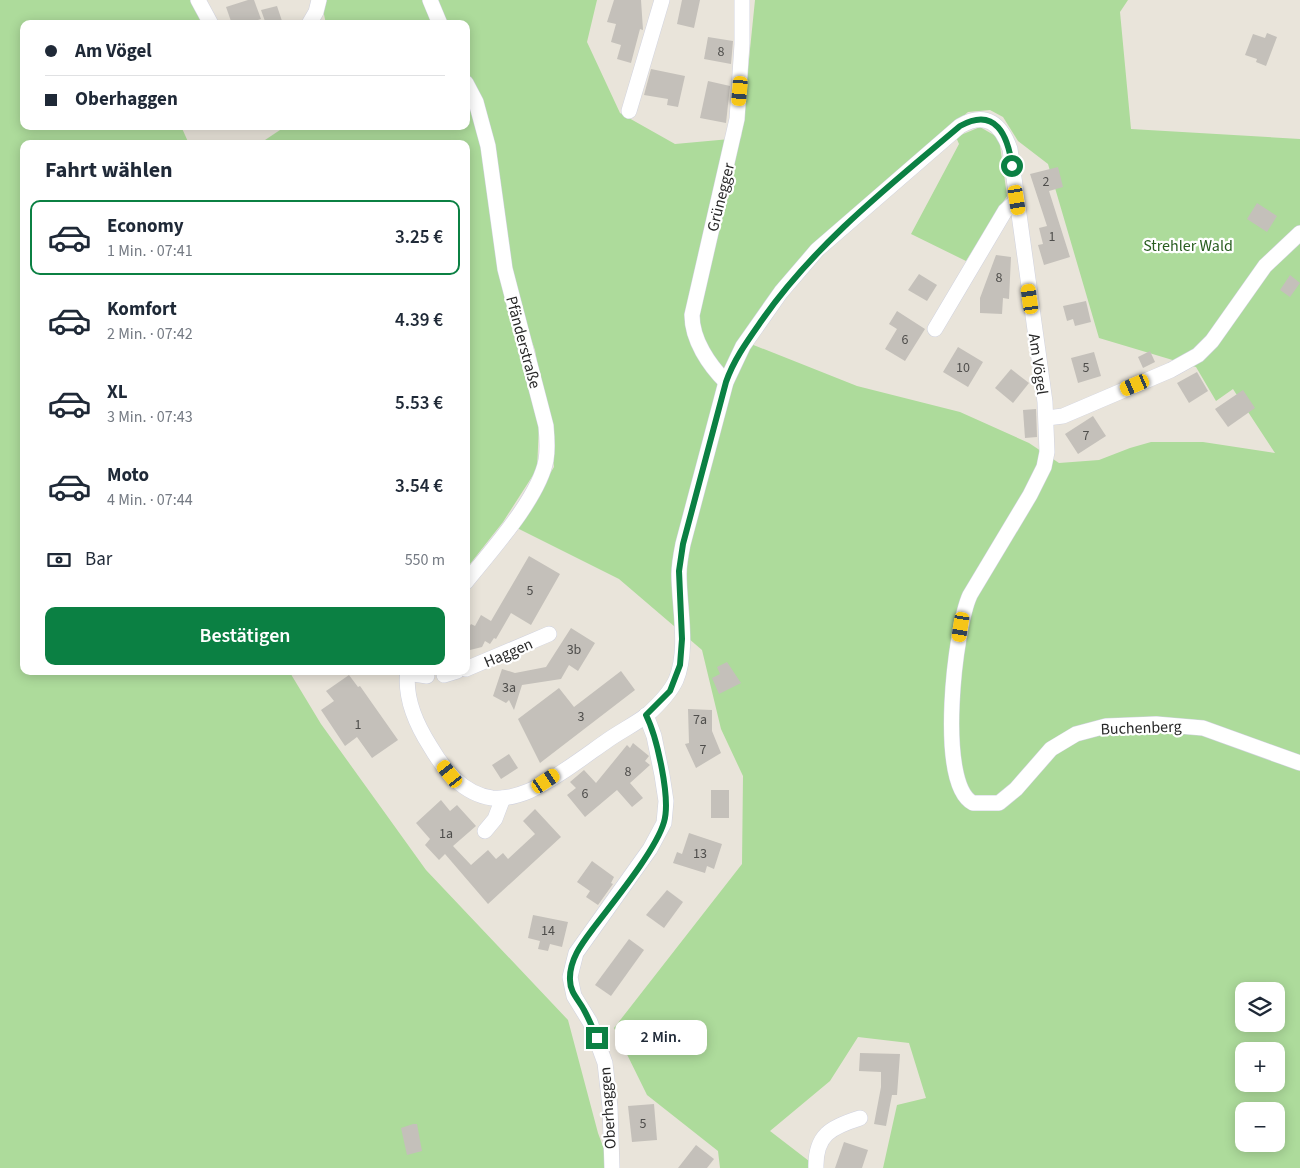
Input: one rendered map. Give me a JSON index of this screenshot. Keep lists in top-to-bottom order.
{
  "streets": {
    "street": [
      "Grünegger",
      "Pfänderstraße",
      "Am Vögel",
      "Haggen",
      "Buchenberg",
      "Oberhaggen"
    ]
  },
  "crossings": [
    ["Grünegger", "Am Vögel"],
    ["Am Vögel", "Buchenberg"]
  ],
  "parks": ["Strehler Wald"],
  "house_numbers": [
    "8",
    "2",
    "1",
    "8",
    "6",
    "10",
    "5",
    "7",
    "5",
    "3b",
    "3a",
    "3",
    "7a",
    "1",
    "7",
    "8",
    "6",
    "1a",
    "13",
    "14",
    "5"
  ],
  "page": {
    "banner": ["Am Vögel", "Oberhaggen"],
    "heading": "Fahrt wählen",
    "list": [
      {
        "name": "Economy",
        "note": "1 Min. · 07:41",
        "value": "3.25 €"
      },
      {
        "name": "Komfort",
        "note": "2 Min. · 07:42",
        "value": "4.39 €"
      },
      {
        "name": "XL",
        "note": "3 Min. · 07:43",
        "value": "5.53 €"
      },
      {
        "name": "Moto",
        "note": "4 Min. · 07:44",
        "value": "3.54 €"
      }
    ],
    "pay": ["Bar", "550 m"],
    "buttons": "Bestätigen",
    "map_buttons": ["+", "−"],
    "bubble": "2 Min."
  }
}
